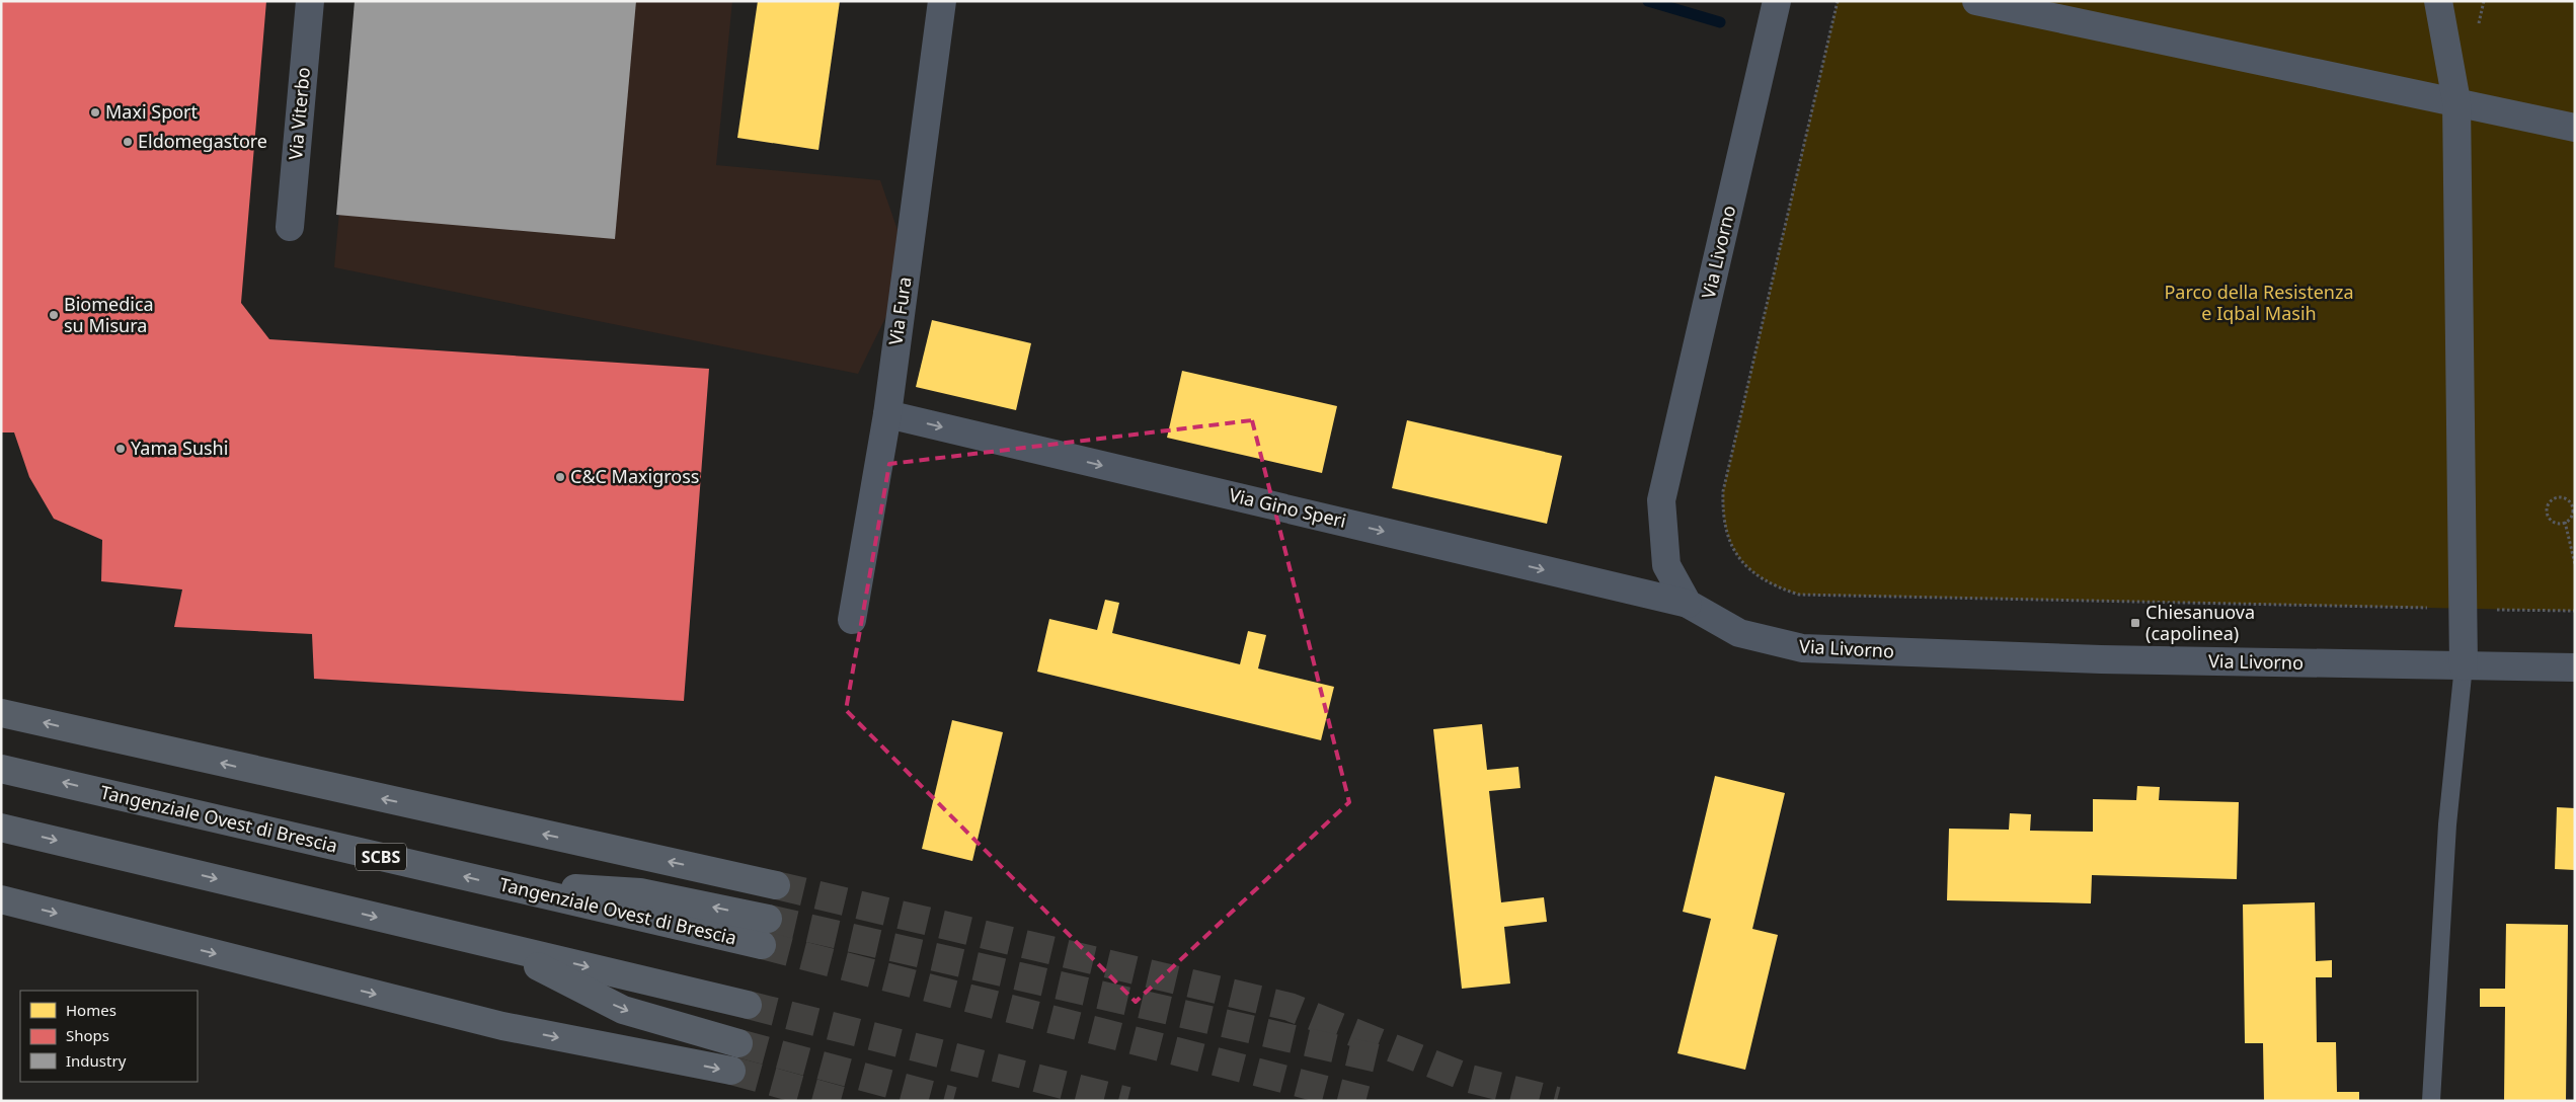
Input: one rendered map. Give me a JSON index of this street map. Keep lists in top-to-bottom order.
{
  "streets": {
    "highway": ["Tangenziale Ovest di Brescia", "SCBS"],
    "street": [
      "Via Viterbo",
      "Via Livorno",
      "Via Fura",
      "Via Gino Speri"
    ]
  },
  "crossings": [
    ["Via Livorno", "Via Gino Speri"],
    ["Via Fura", "Via Gino Speri"]
  ],
  "one_way": ["Via Gino Speri"],
  "parks": ["Parco della Resistenza e Iqbal Masih"],
  "places": {
    "other": [
      "Maxi Sport",
      "Eldomegastore",
      "Biomedica su Misura",
      "Yama Sushi",
      "C&C Maxigross"
    ],
    "transit": ["Chiesanuova (capolinea)"]
  },
  "legend": ["Homes", "Shops", "Industry"]
}
